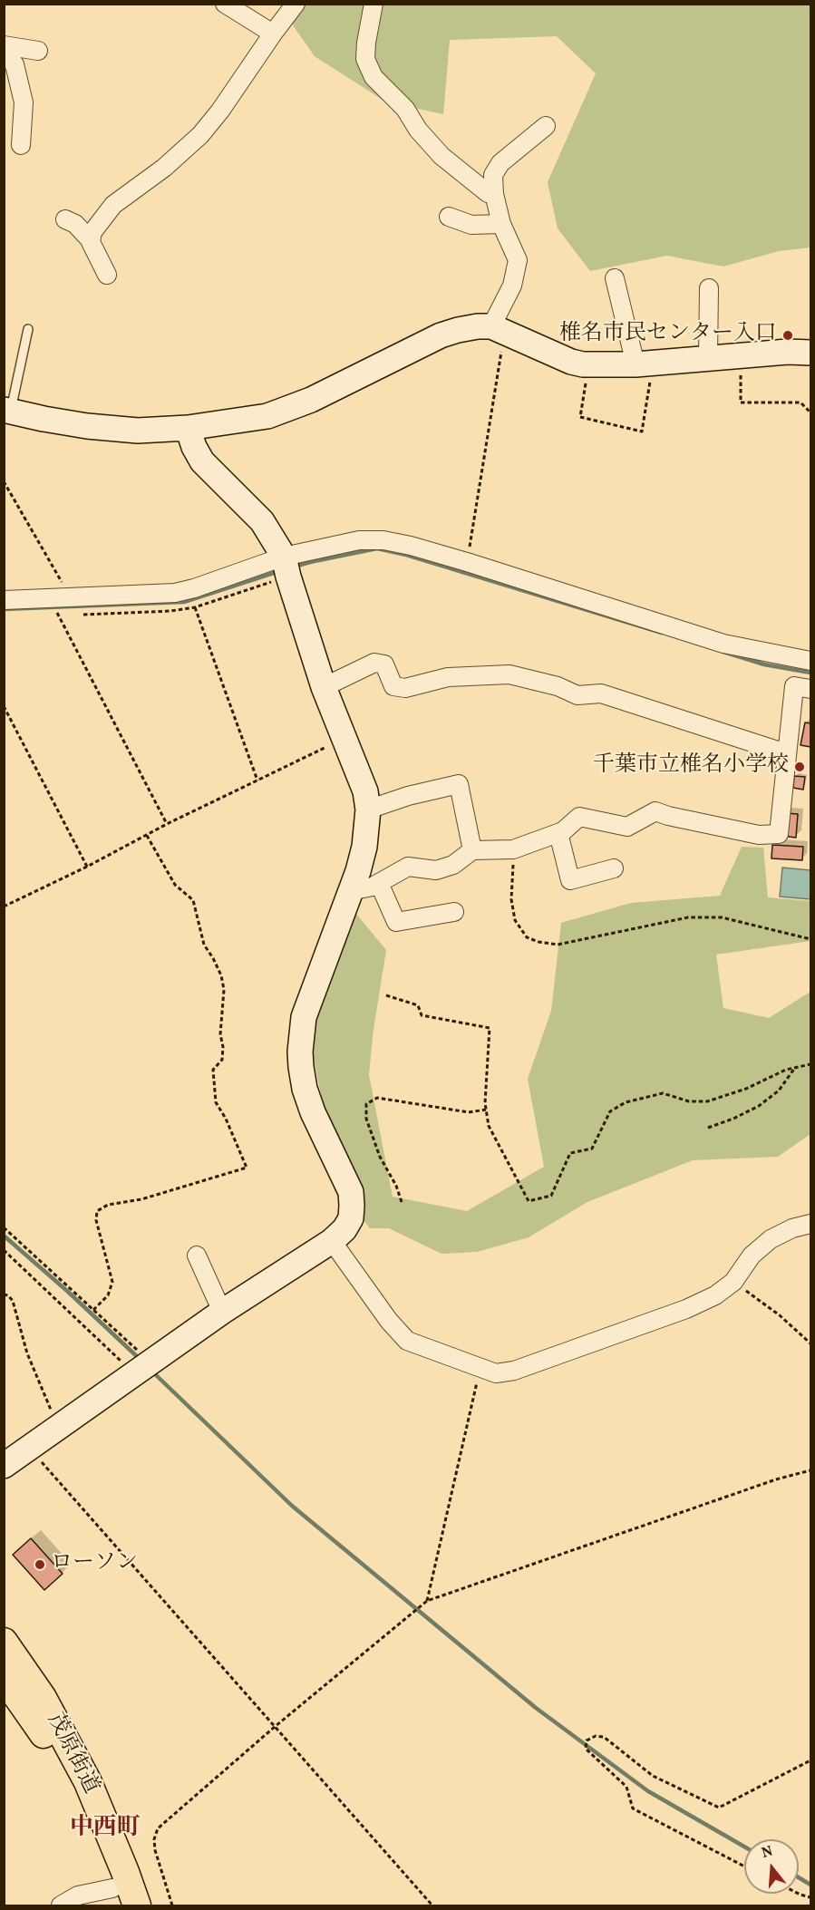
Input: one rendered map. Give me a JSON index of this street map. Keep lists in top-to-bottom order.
{
  "streets": {
    "main road": ["茂原街道"]
  },
  "districts": ["中西町"],
  "places": ["椎名市民センター入口", "千葉市立椎名小学校", "ローソン"],
  "north": "top"
}
